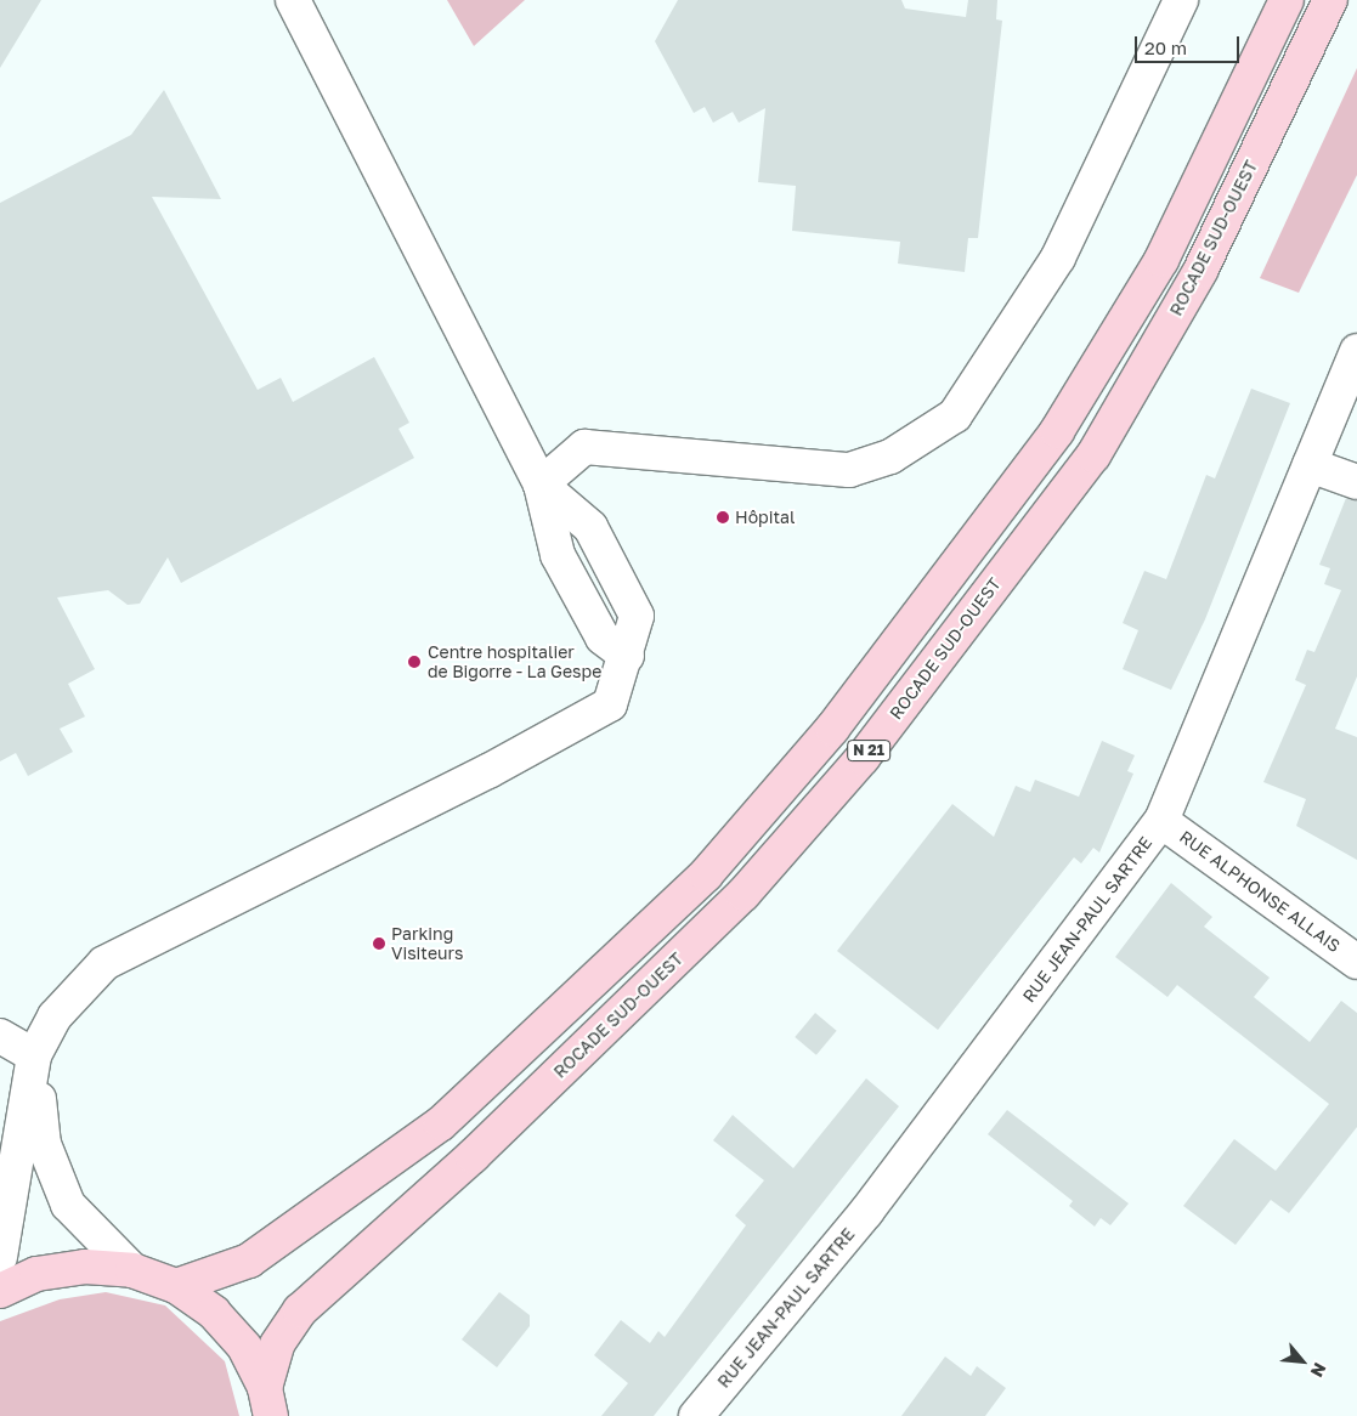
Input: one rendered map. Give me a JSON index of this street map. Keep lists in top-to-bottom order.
{
  "streets": {
    "main road": ["ROCADE SUD-OUEST", "N 21"],
    "street": ["RUE ALPHONSE ALLAIS", "RUE JEAN-PAUL SARTRE"]
  },
  "crossings": [
    ["RUE ALPHONSE ALLAIS", "RUE JEAN-PAUL SARTRE"]
  ],
  "places": ["Hôpital", "Centre hospitalier de Bigorre - La Gespe", "Parking Visiteurs"],
  "scale_bar": "20 m",
  "north": "bottom right"
}
